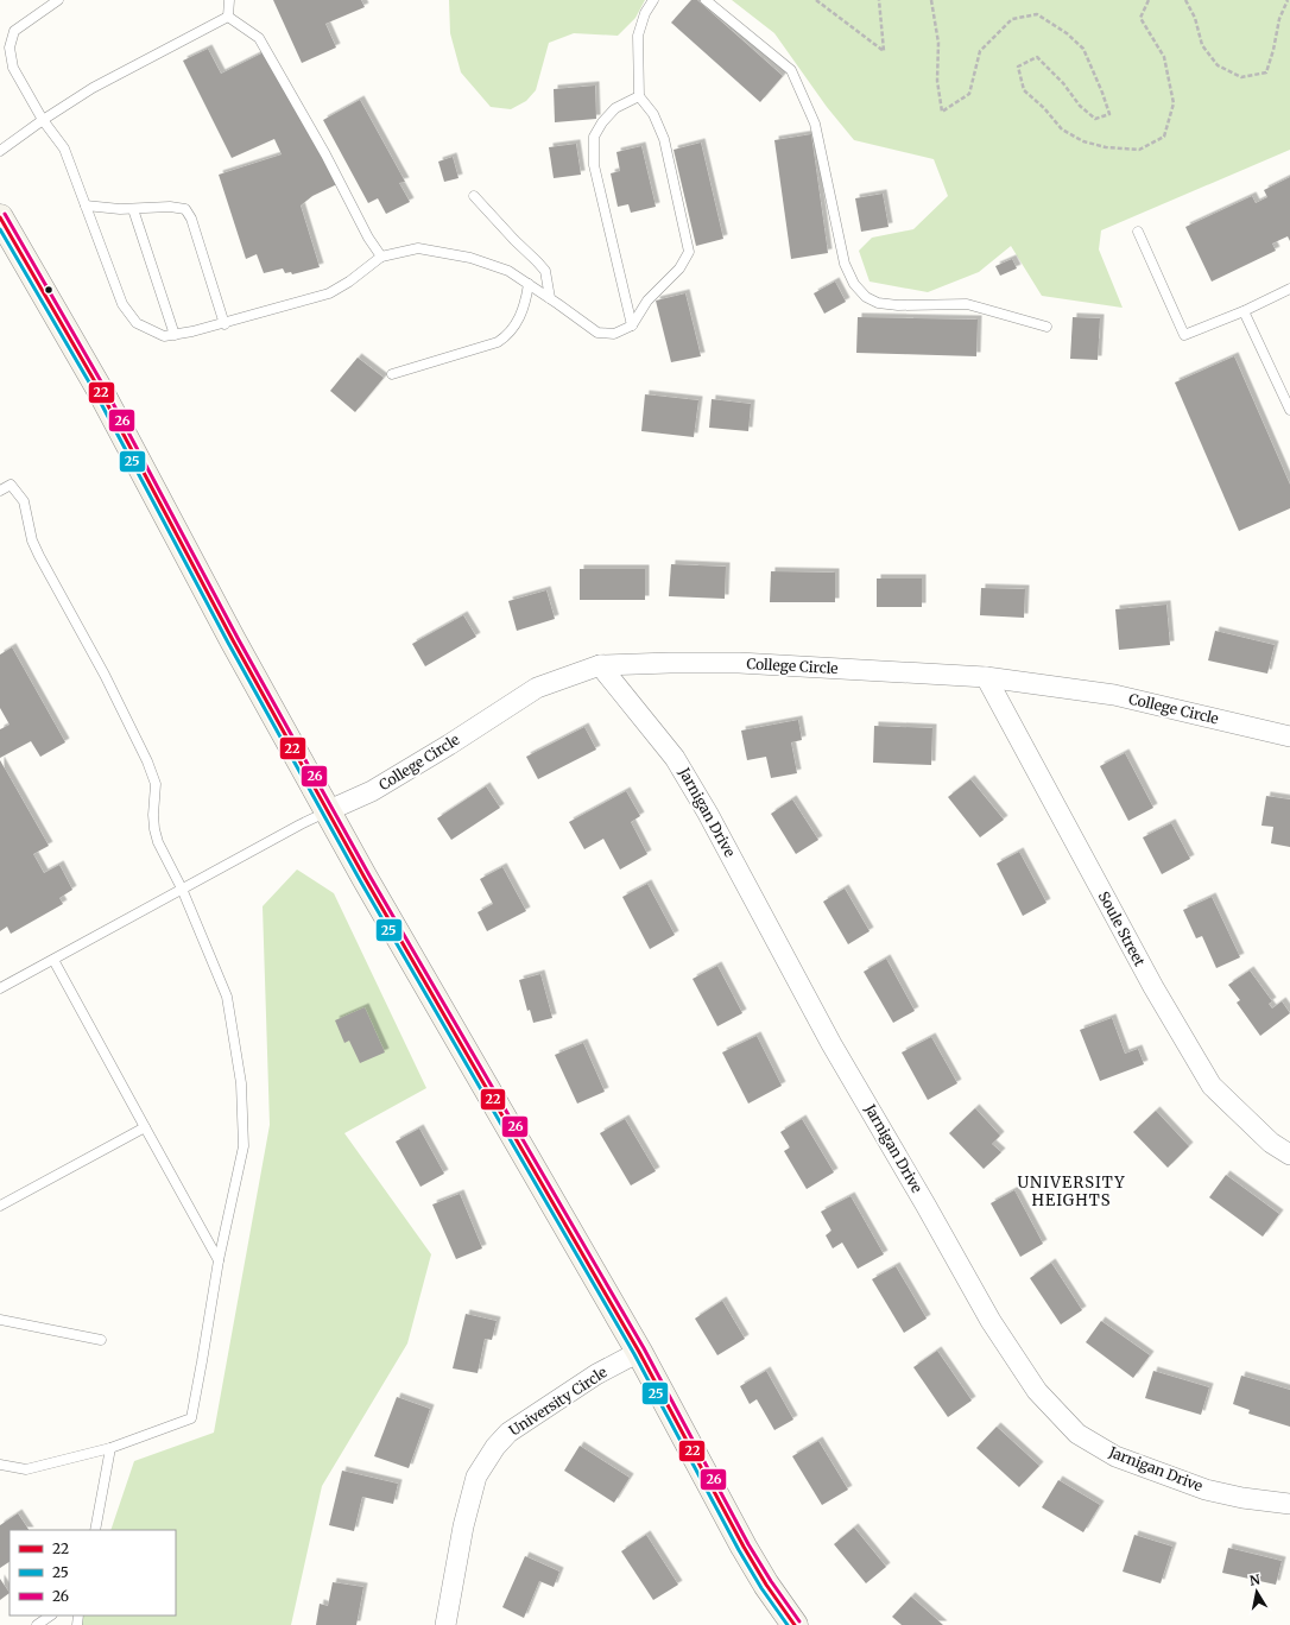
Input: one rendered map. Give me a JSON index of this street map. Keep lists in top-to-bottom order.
{
  "streets": {
    "street": [
      "College Circle",
      "Jarnigan Drive",
      "Soule Street",
      "University Circle"
    ]
  },
  "crossings": [
    ["College Circle", "Jarnigan Drive"],
    ["College Circle", "Soule Street"]
  ],
  "districts": ["UNIVERSITY HEIGHTS"],
  "lines": ["transit line 26", "transit line 22", "transit line 25"],
  "legend": ["22", "25", "26"],
  "north": "top"
}
